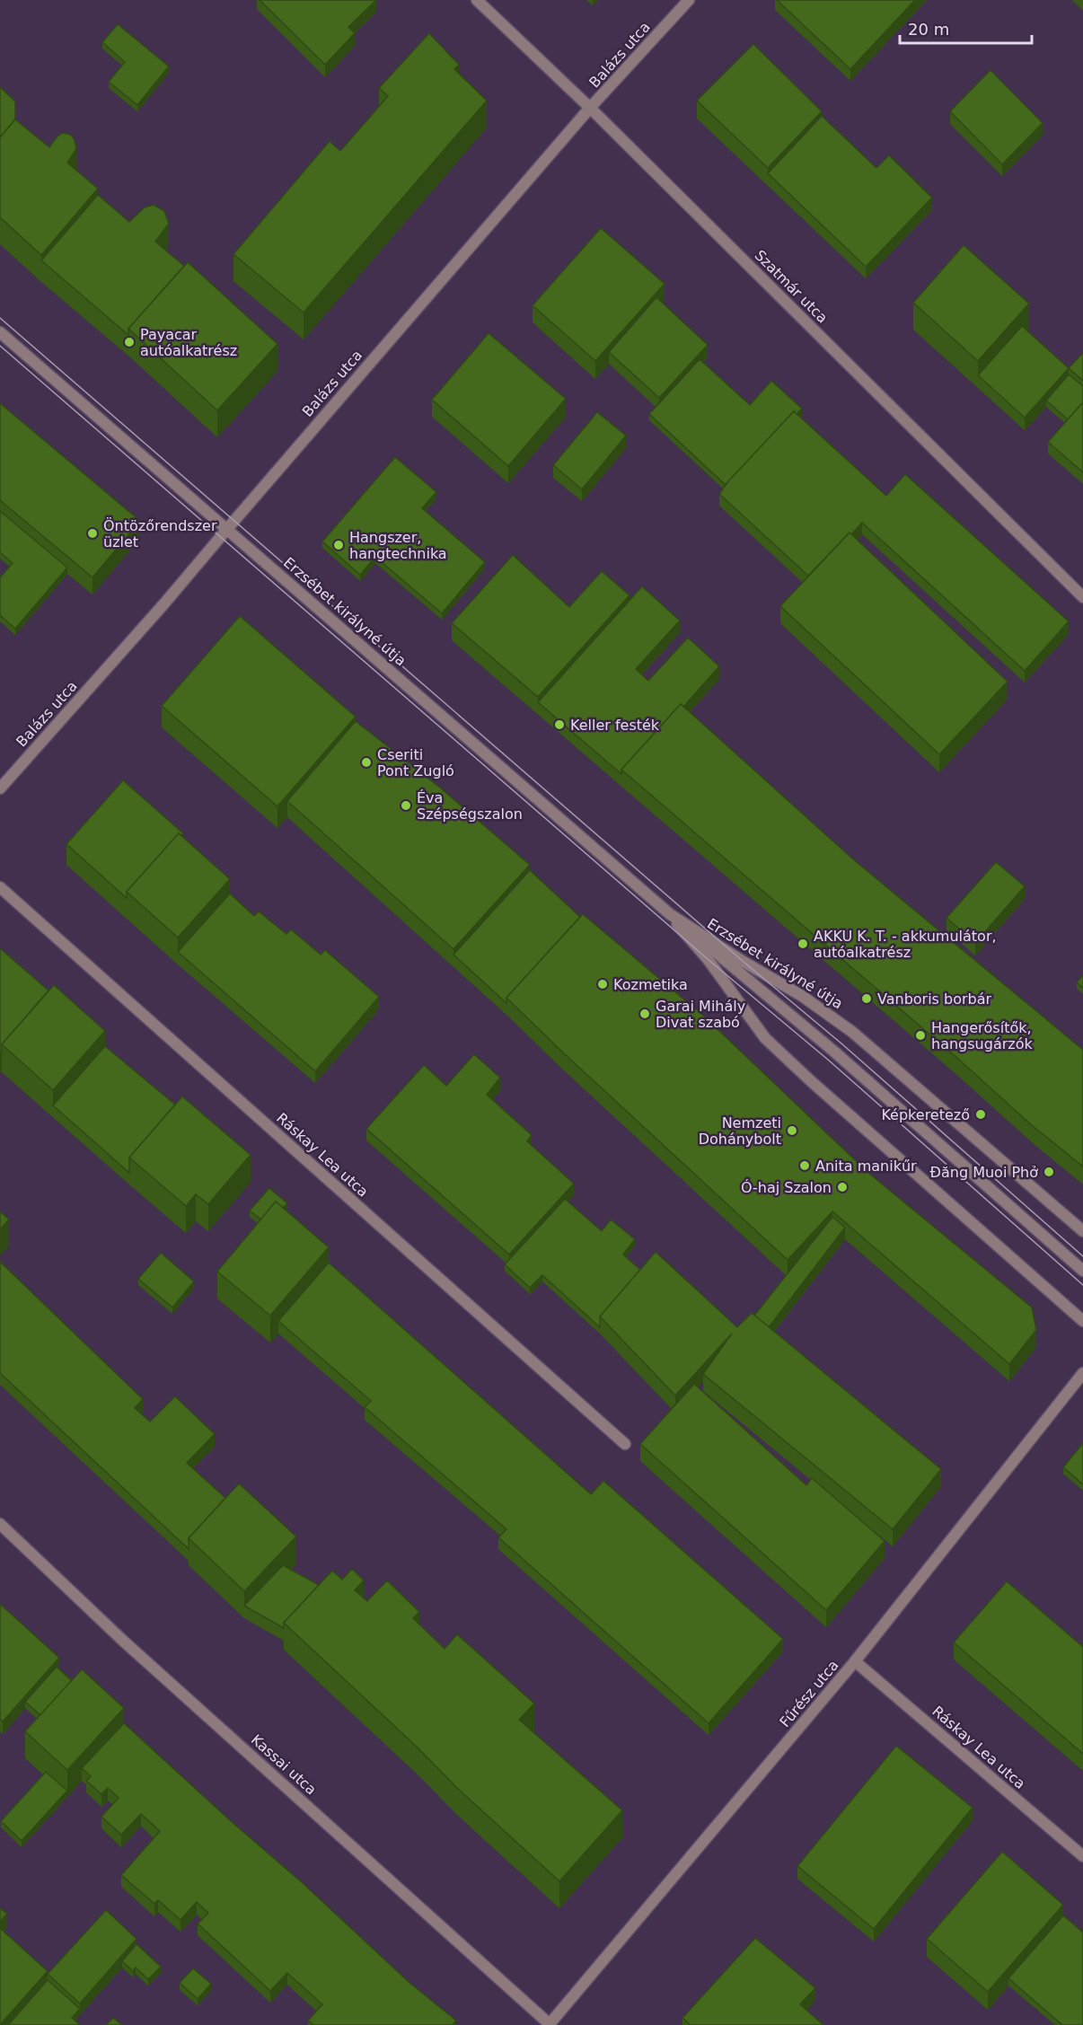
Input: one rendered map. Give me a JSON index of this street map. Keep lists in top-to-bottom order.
{
  "streets": {
    "street": [
      "Balázs utca",
      "Szatmár utca",
      "Erzsébet királyné útja",
      "Ráskay Lea utca",
      "Fűrész utca",
      "Kassai utca"
    ]
  },
  "crossings": [
    ["Balázs utca", "Szatmár utca"],
    ["Balázs utca", "Erzsébet királyné útja"],
    ["Ráskay Lea utca", "Fűrész utca"],
    ["Fűrész utca", "Kassai utca"]
  ],
  "places": [
    "Payacar autóalkatrész",
    "Öntözőrendszer üzlet",
    "Hangszer, hangtechnika",
    "Keller festék",
    "Cseriti Pont Zugló",
    "Éva Szépségszalon",
    "AKKU K. T. - akkumulátor, autóalkatrész",
    "Kozmetika",
    "Vanboris borbár",
    "Garai Mihály Divat szabó",
    "Hangerősítők, hangsugárzók",
    "Képkeretező",
    "Nemzeti Dohánybolt",
    "Anita manikűr",
    "Đăng Muoi Phở",
    "Ó-haj Szalon"
  ],
  "scale_bar": "20 m"
}
